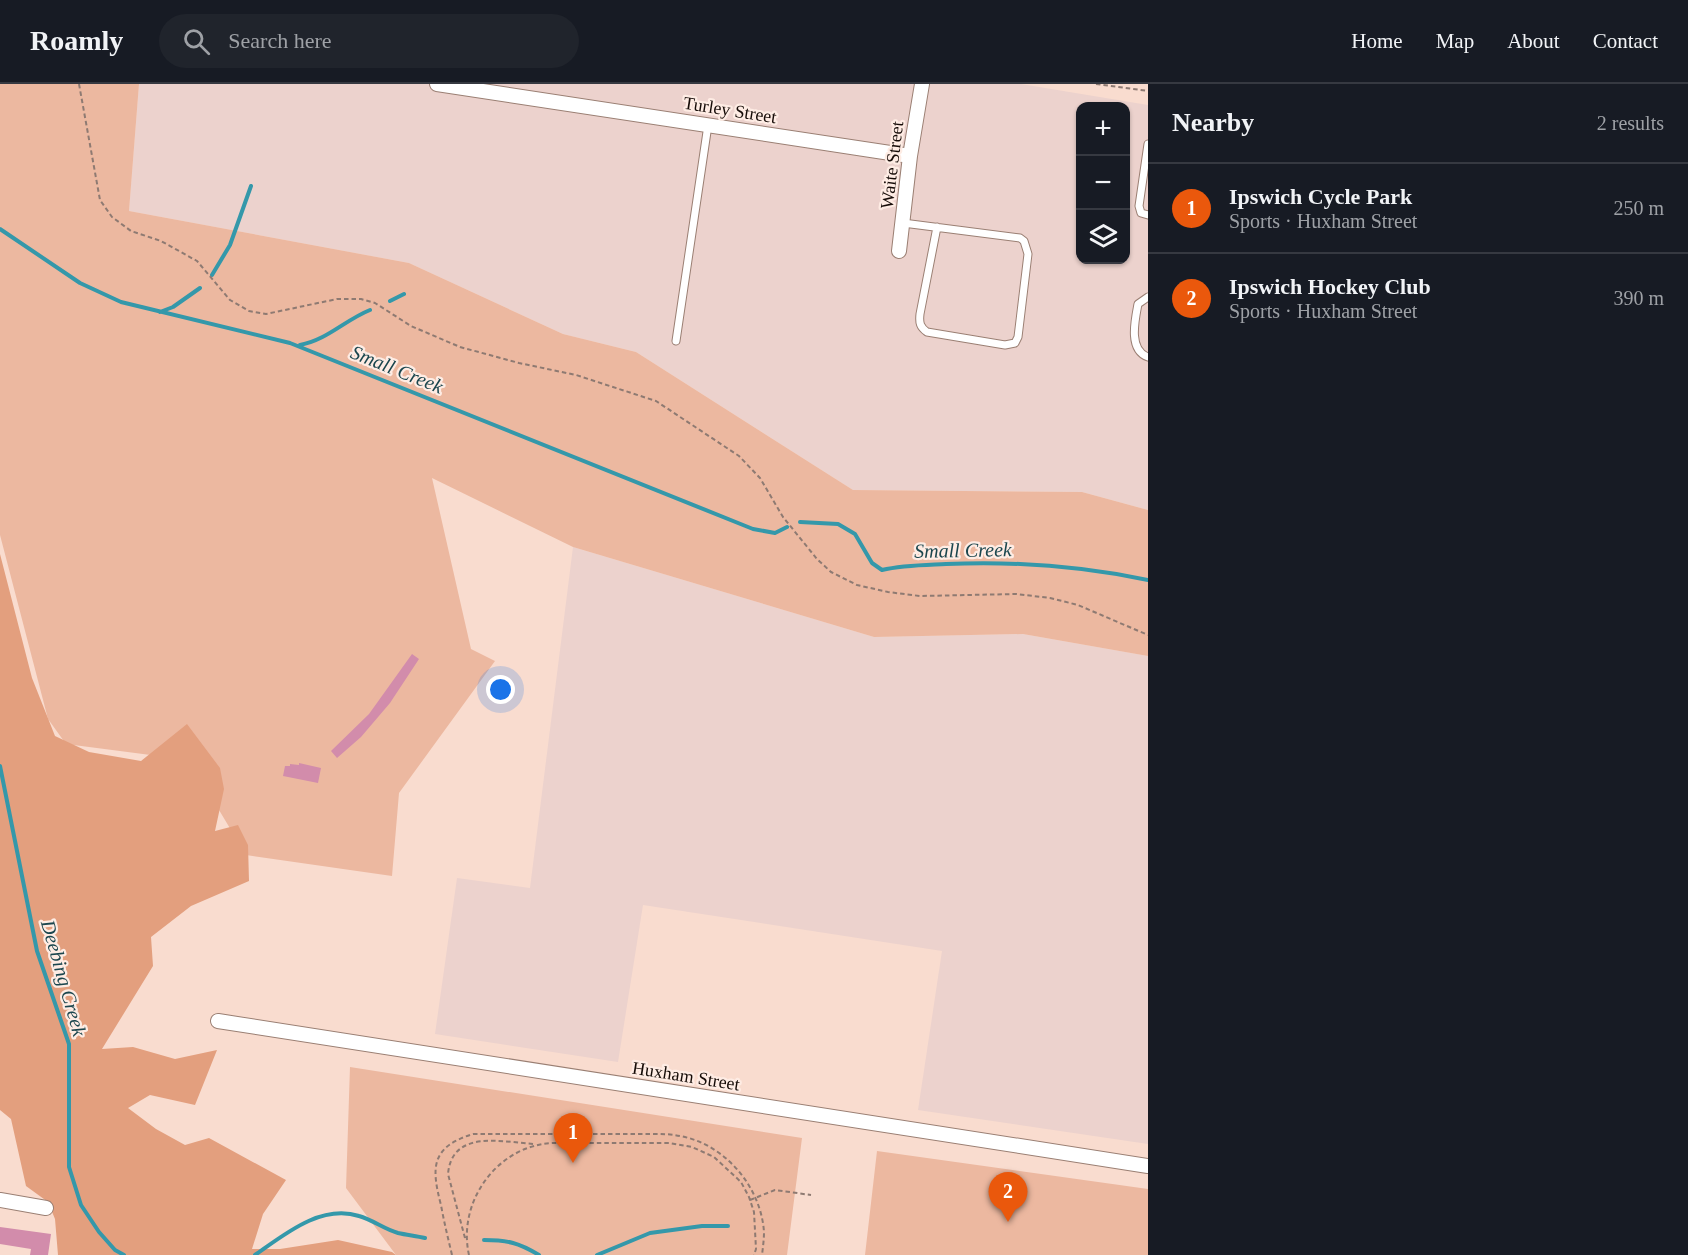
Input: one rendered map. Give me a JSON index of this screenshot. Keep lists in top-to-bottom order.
{
  "streets": {
    "street": ["Turley Street", "Waite Street", "Huxham Street"]
  },
  "crossings": [
    ["Turley Street", "Waite Street"]
  ],
  "water": ["Small Creek", "Deebing Creek"],
  "page": {
    "header": "Roamly",
    "search": "Search here",
    "nav": [
      "Home",
      "Map",
      "About",
      "Contact"
    ],
    "heading": ["Nearby", "2 results"],
    "map_buttons": ["+", "−"],
    "list": [
      {
        "mark": "1",
        "name": "Ipswich Cycle Park",
        "note": "Sports · Huxham Street",
        "value": "250 m"
      },
      {
        "mark": "2",
        "name": "Ipswich Hockey Club",
        "note": "Sports · Huxham Street",
        "value": "390 m"
      }
    ],
    "pins": ["1", "2"]
  }
}
